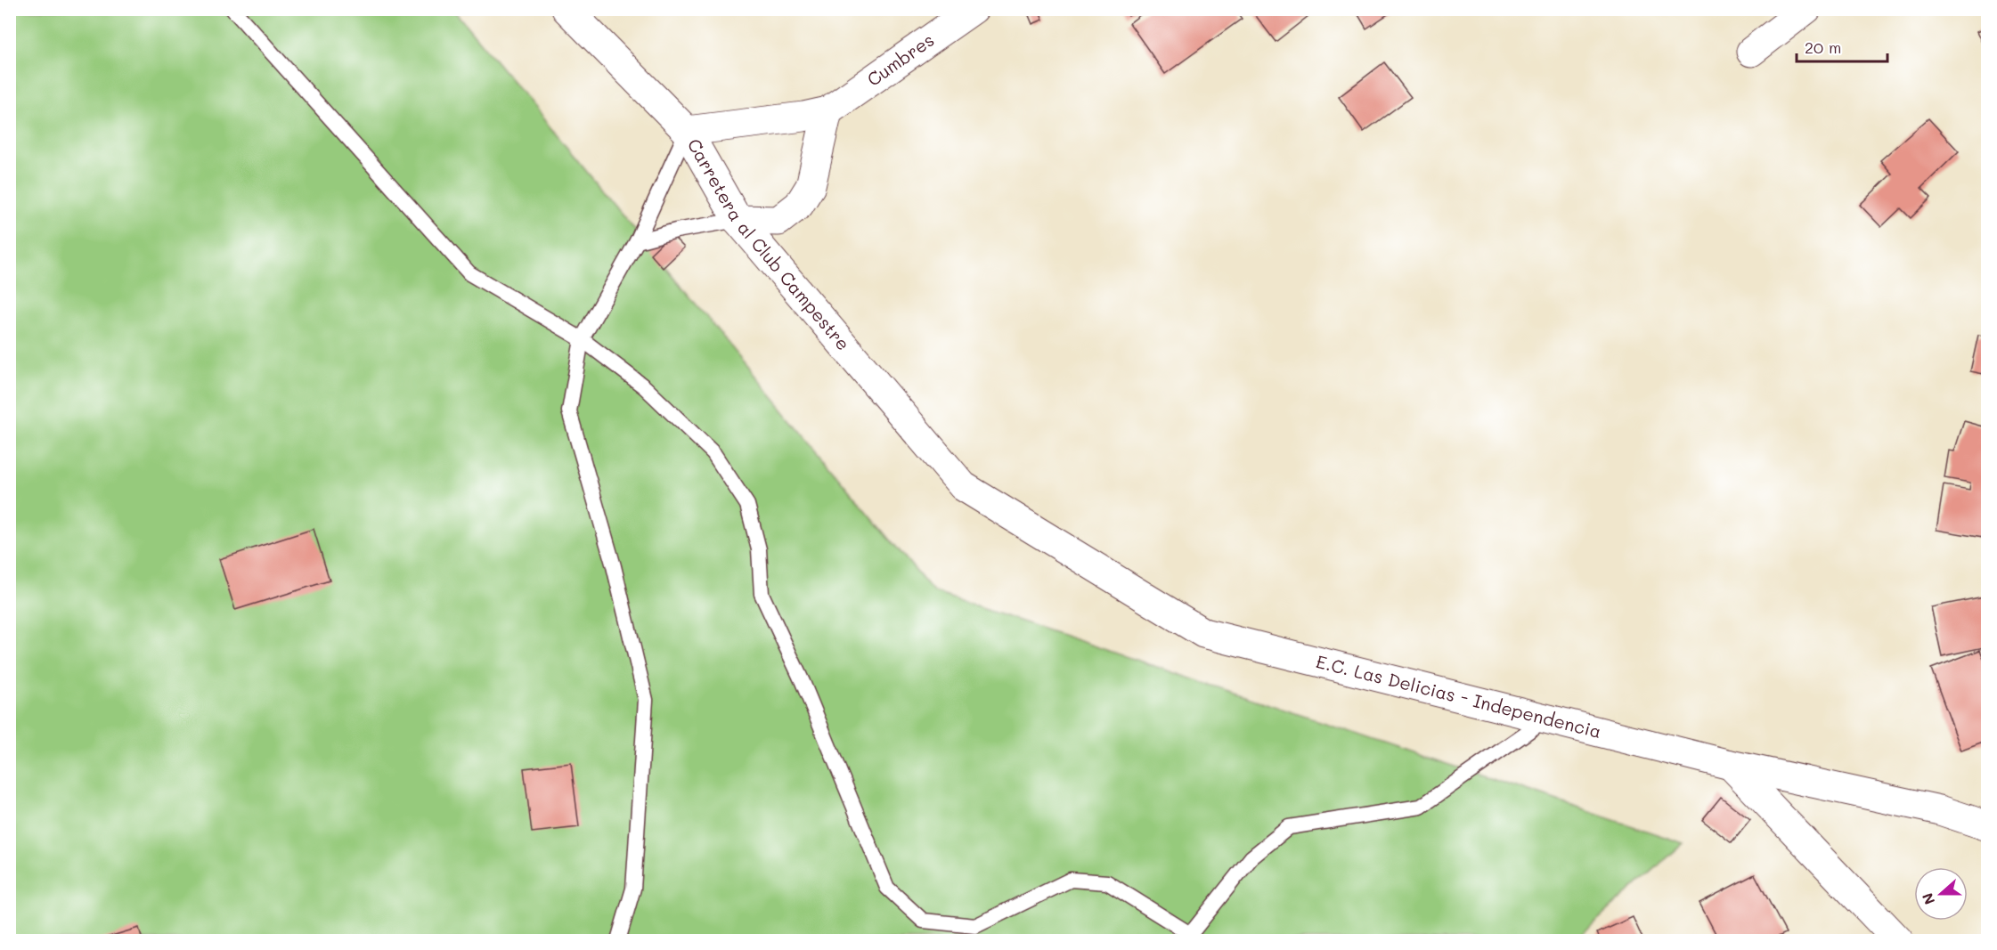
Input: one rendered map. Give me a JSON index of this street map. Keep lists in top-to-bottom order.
{
  "streets": {
    "street": ["Cumbres", "Carretera al Club Campestre", "E.C. Las Delicias - Independencia"]
  },
  "crossings": [
    ["Cumbres", "Carretera al Club Campestre"],
    ["Carretera al Club Campestre", "E.C. Las Delicias - Independencia"]
  ],
  "scale_bar": "20 m",
  "north": "left"
}
